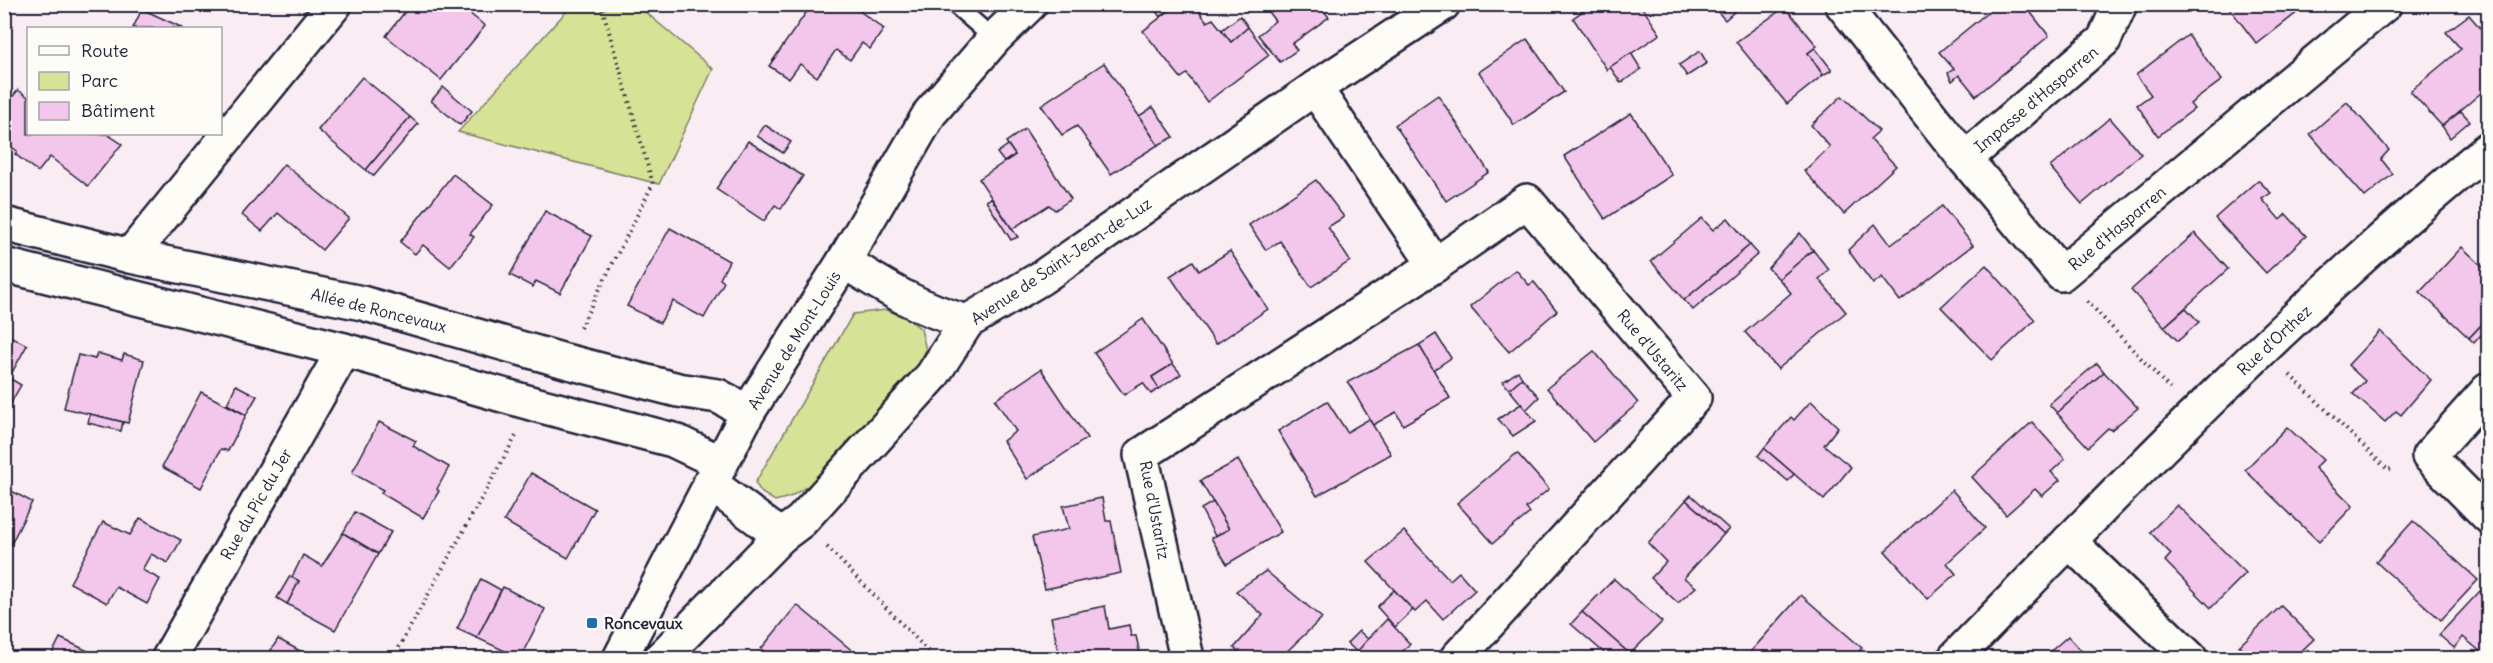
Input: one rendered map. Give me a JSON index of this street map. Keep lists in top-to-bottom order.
{
  "streets": {
    "street": [
      "Impasse d'Hasparren",
      "Rue d'Hasparren",
      "Avenue de Saint-Jean-de-Luz",
      "Allée de Roncevaux",
      "Avenue de Mont-Louis",
      "Rue d'Orthez",
      "Rue d'Ustaritz",
      "Rue du Pic du Jer"
    ]
  },
  "crossings": [
    ["Impasse d'Hasparren", "Rue d'Hasparren"],
    ["Allée de Roncevaux", "Avenue de Mont-Louis"]
  ],
  "places": {
    "transit": ["Roncevaux"]
  },
  "legend": ["Route", "Parc", "Bâtiment"]
}
